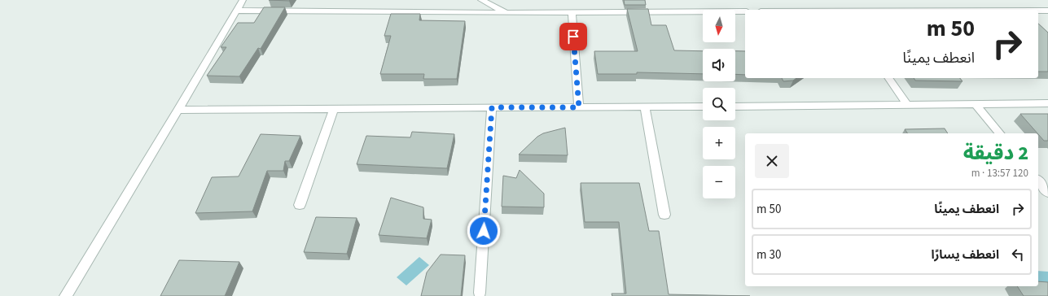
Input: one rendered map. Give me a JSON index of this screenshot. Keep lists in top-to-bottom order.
{
  "north": "bottom",
  "page": {
    "map_buttons": ["+", "−"],
    "turn": ["50 m", "انعطف يمينًا"],
    "heading": ["2 دقيقة", "120 m · 13:57"],
    "list": [
      {
        "name": "انعطف يمينًا",
        "value": "50 m"
      },
      {
        "name": "انعطف يسارًا",
        "value": "30 m"
      }
    ]
  }
}
